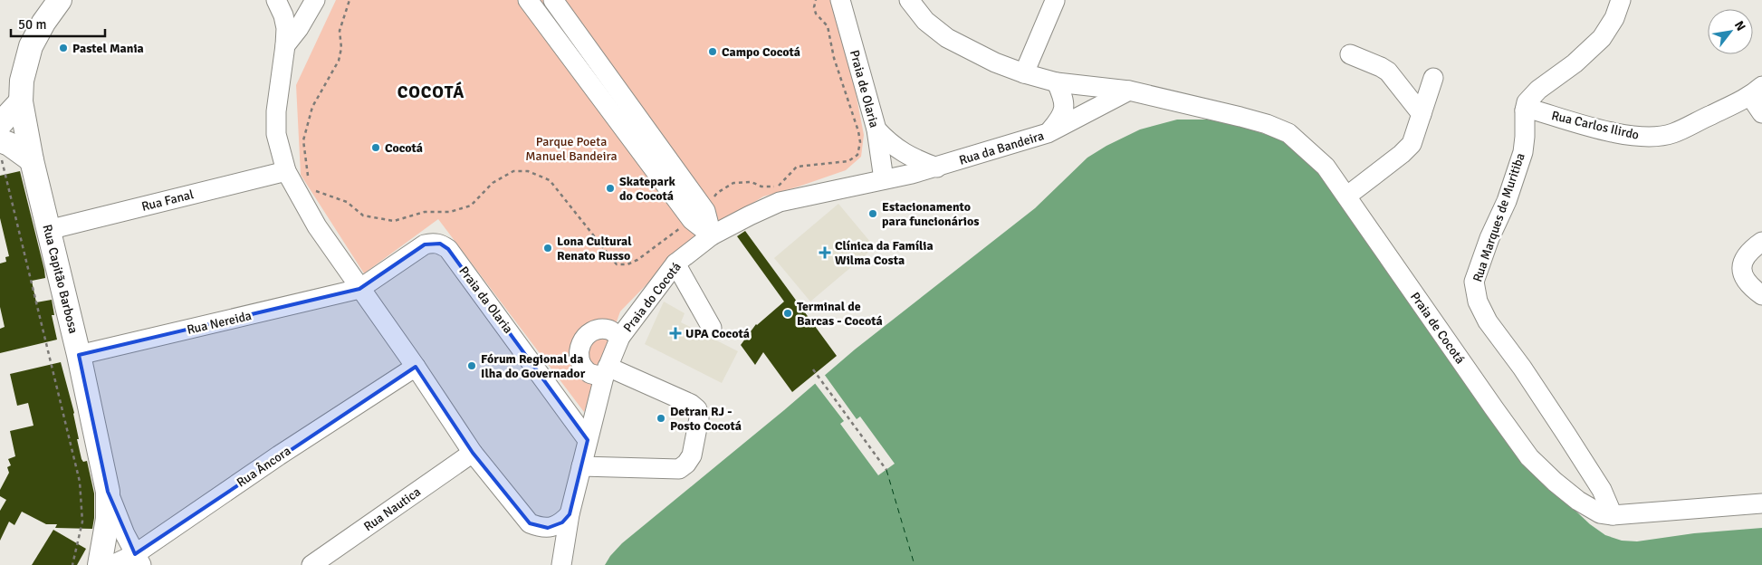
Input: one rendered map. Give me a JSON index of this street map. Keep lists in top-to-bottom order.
{
  "streets": {
    "main road": ["Rua Capitão Barbosa"],
    "street": [
      "Praia de Olaria",
      "Rua Carlos Ilirdo",
      "Rua da Bandeira",
      "Rua Fanal",
      "Rua Marques de Muritiba",
      "Praia do Cocotá",
      "Praia da Olaria",
      "Rua Nereida",
      "Praia de Cocotá",
      "Rua Âncora",
      "Rua Nautica"
    ]
  },
  "crossings": [
    ["Praia de Olaria", "Praia do Cocotá"],
    ["Rua Carlos Ilirdo", "Rua Marques de Muritiba"],
    ["Rua da Bandeira", "Praia do Cocotá"],
    ["Rua da Bandeira", "Praia de Cocotá"],
    ["Rua Fanal", "Rua Capitão Barbosa"],
    ["Rua Marques de Muritiba", "Praia de Cocotá"],
    ["Rua Capitão Barbosa", "Rua Nereida"],
    ["Praia do Cocotá", "Praia da Olaria"],
    ["Praia da Olaria", "Rua Nereida"]
  ],
  "districts": ["COCOTÁ"],
  "parks": ["Parque Poeta Manuel Bandeira"],
  "places": {
    "other": [
      "Pastel Mania",
      "Campo Cocotá",
      "Cocotá",
      "Skatepark do Cocotá",
      "Estacionamento para funcionários",
      "Lona Cultural Renato Russo",
      "Terminal de Barcas - Cocotá",
      "Fórum Regional da Ilha do Governador",
      "Detran RJ - Posto Cocotá"
    ],
    "health": ["Clínica da Família Wilma Costa", "UPA Cocotá"]
  },
  "scale_bar": "50 m",
  "north": "top right"
}
